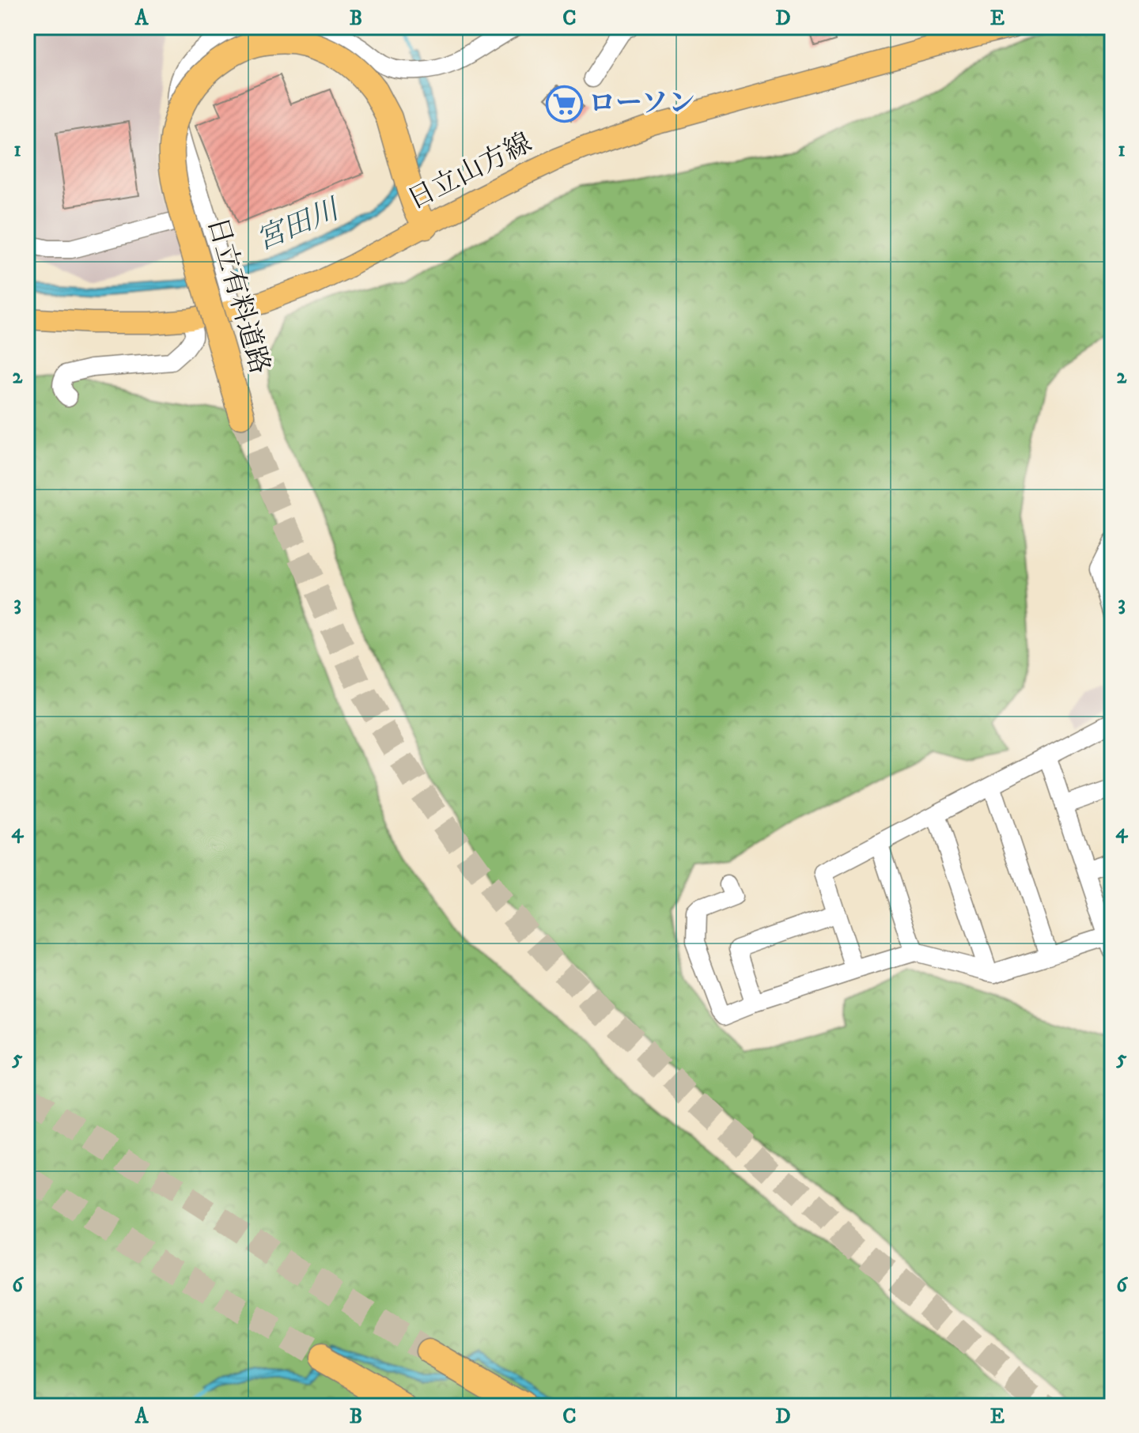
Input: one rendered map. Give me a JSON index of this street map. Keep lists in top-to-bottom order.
{
  "streets": {
    "highway": ["日立有料道路"],
    "main road": ["日立山方線"]
  },
  "crossings": [
    ["日立山方線", "日立有料道路"]
  ],
  "water": ["宮田川"],
  "places": {
    "supermarket": ["ローソン"]
  },
  "grid": {
    "columns": [
      "A",
      "B",
      "C",
      "D",
      "E"
    ],
    "rows": [
      "1",
      "2",
      "3",
      "4",
      "5",
      "6"
    ]
  }
}
